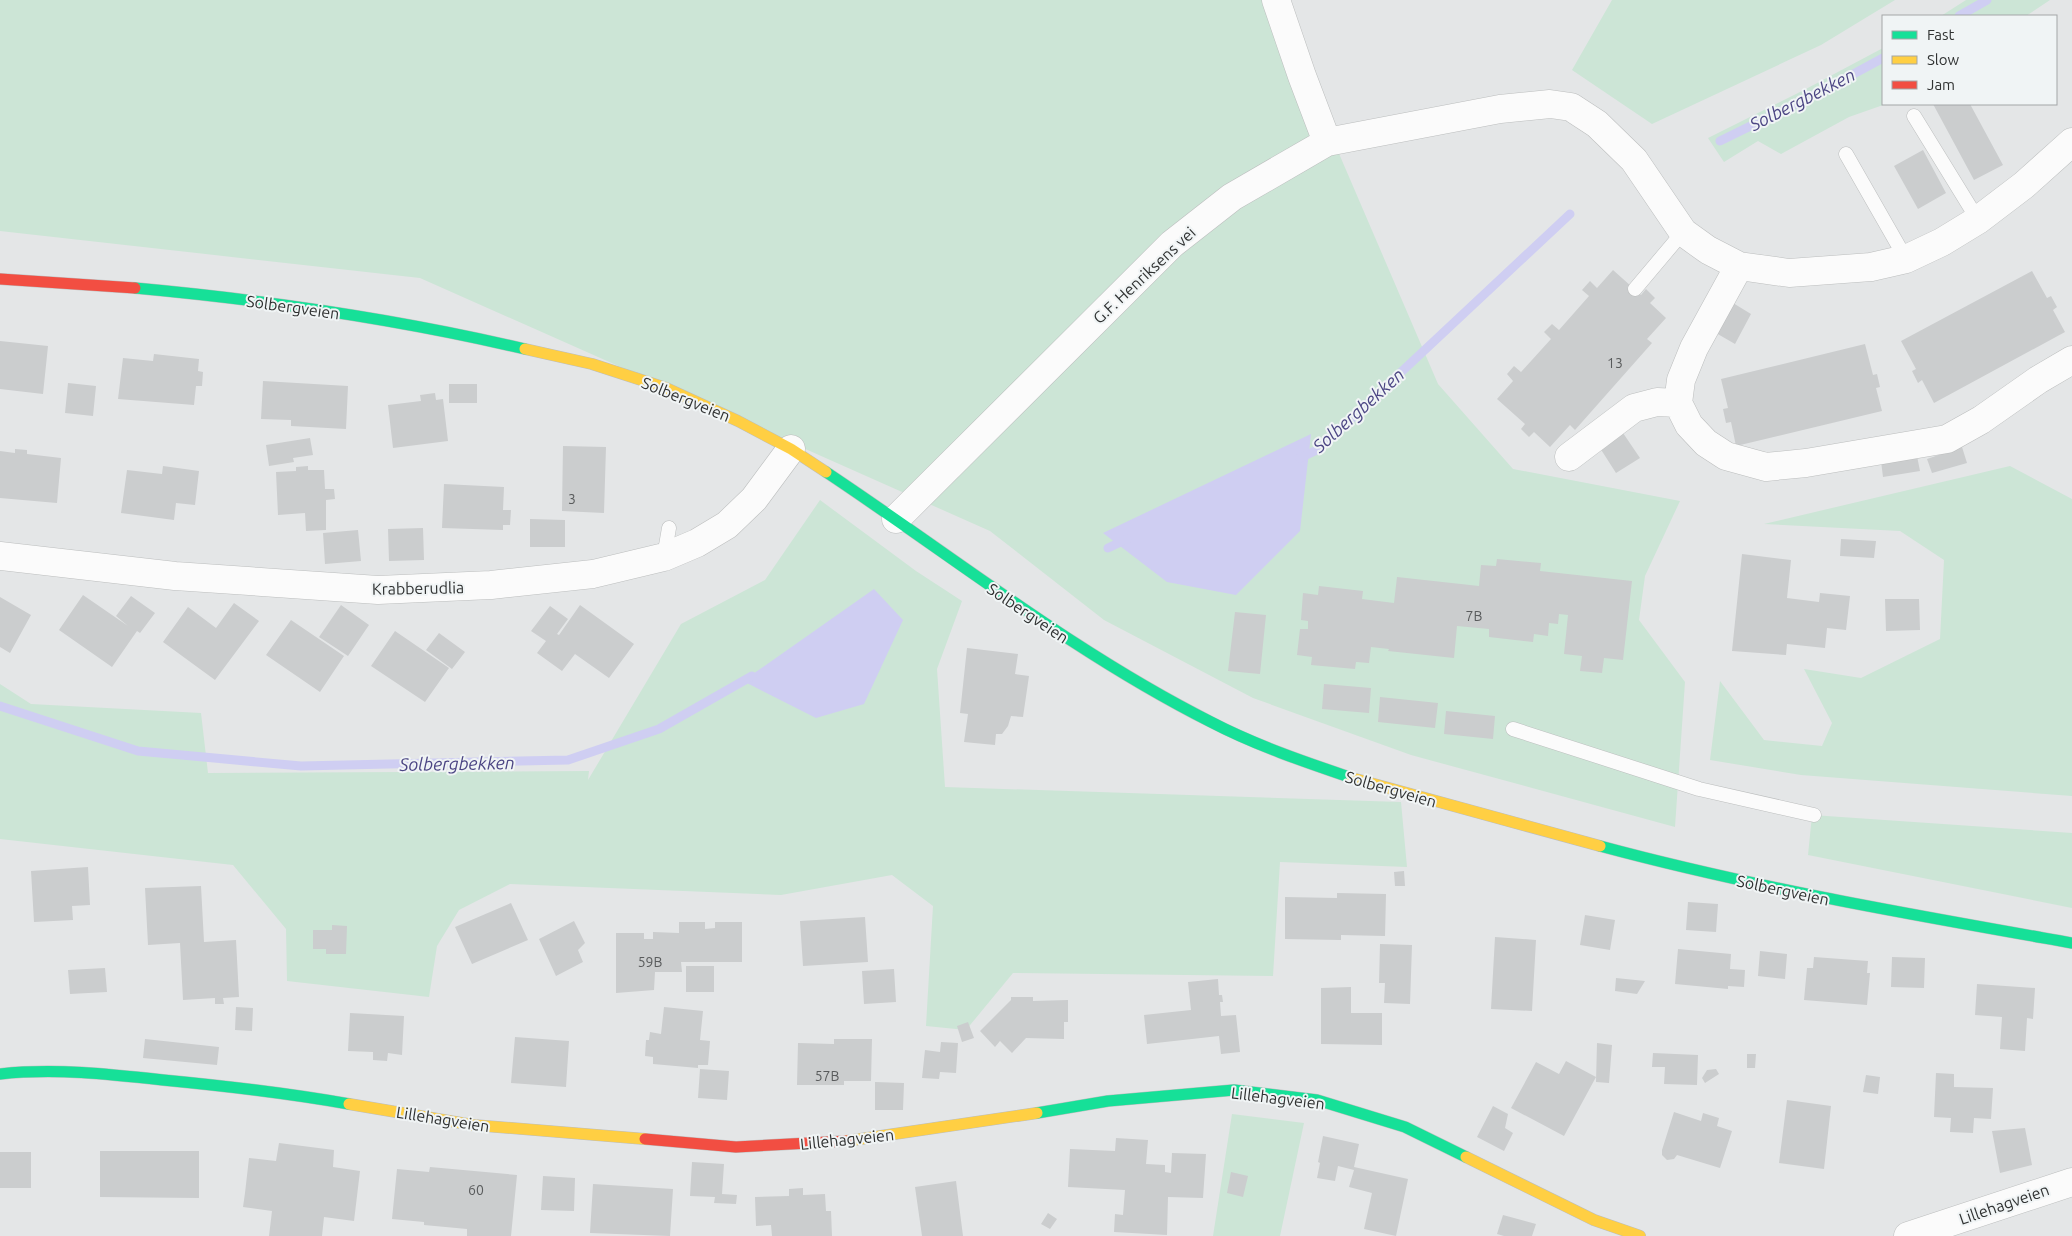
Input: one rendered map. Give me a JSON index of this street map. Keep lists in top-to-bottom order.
{
  "streets": {
    "street": [
      "G.F. Henriksens vei",
      "Solbergveien",
      "Krabberudlia",
      "Lillehagveien"
    ]
  },
  "crossings": [
    ["G.F. Henriksens vei", "Solbergveien"],
    ["Solbergveien", "Krabberudlia"]
  ],
  "water": ["Solbergbekken"],
  "house_numbers": [
    "13",
    "3",
    "7B",
    "59B",
    "57B",
    "60"
  ],
  "legend": ["Fast", "Slow", "Jam"]
}
